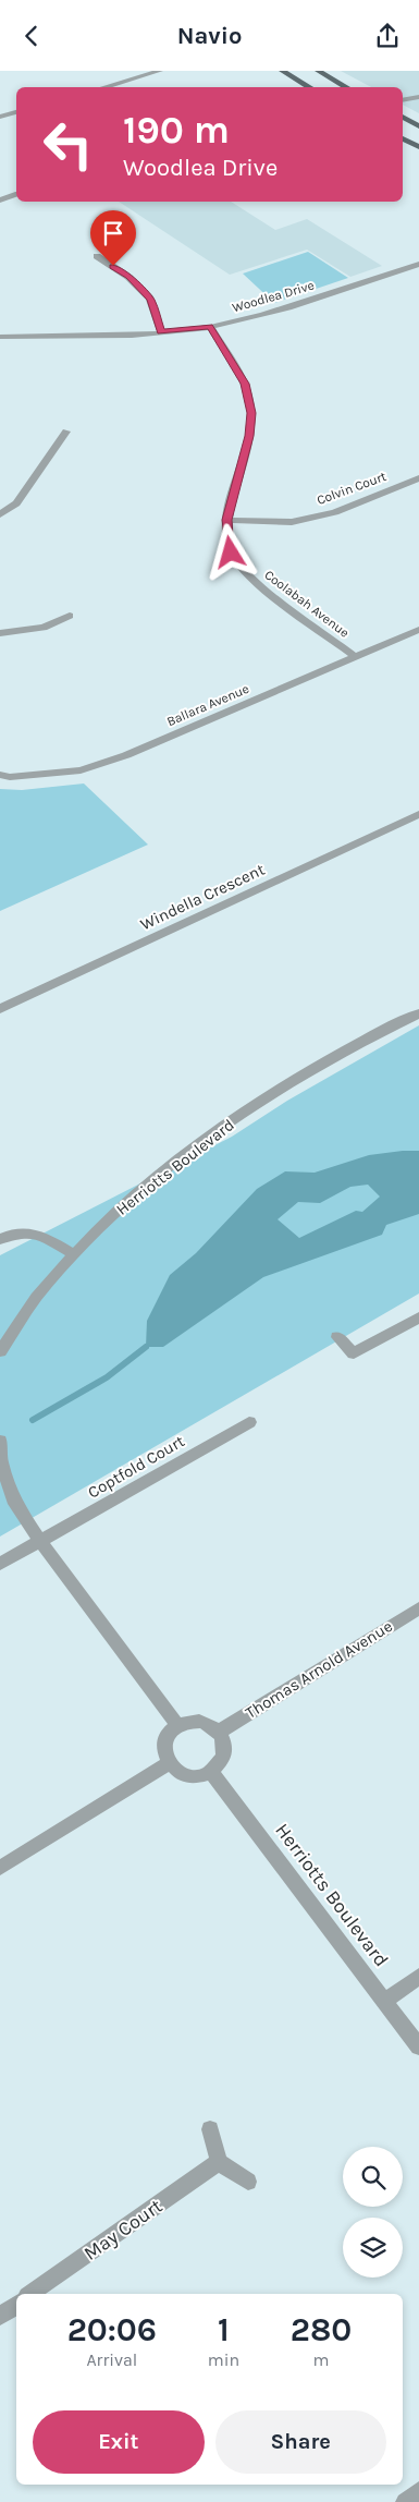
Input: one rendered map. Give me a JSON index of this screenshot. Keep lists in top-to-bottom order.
{
  "streets": {
    "street": [
      "Woodlea Drive",
      "Colvin Court",
      "Coolabah Avenue",
      "Ballara Avenue",
      "Windella Crescent",
      "Herriotts Boulevard",
      "Coptfold Court",
      "Thomas Arnold Avenue",
      "May Court"
    ]
  },
  "crossings": [
    ["Woodlea Drive", "Coolabah Avenue"],
    ["Colvin Court", "Coolabah Avenue"],
    ["Coolabah Avenue", "Ballara Avenue"],
    ["Herriotts Boulevard", "Thomas Arnold Avenue"]
  ],
  "page": {
    "header": "Navio",
    "turn": ["190 m", "Woodlea Drive"],
    "eta": [
      "20:06",
      "Arrival",
      "1",
      "min",
      "280",
      "m"
    ],
    "buttons": ["Exit", "Share"]
  }
}
